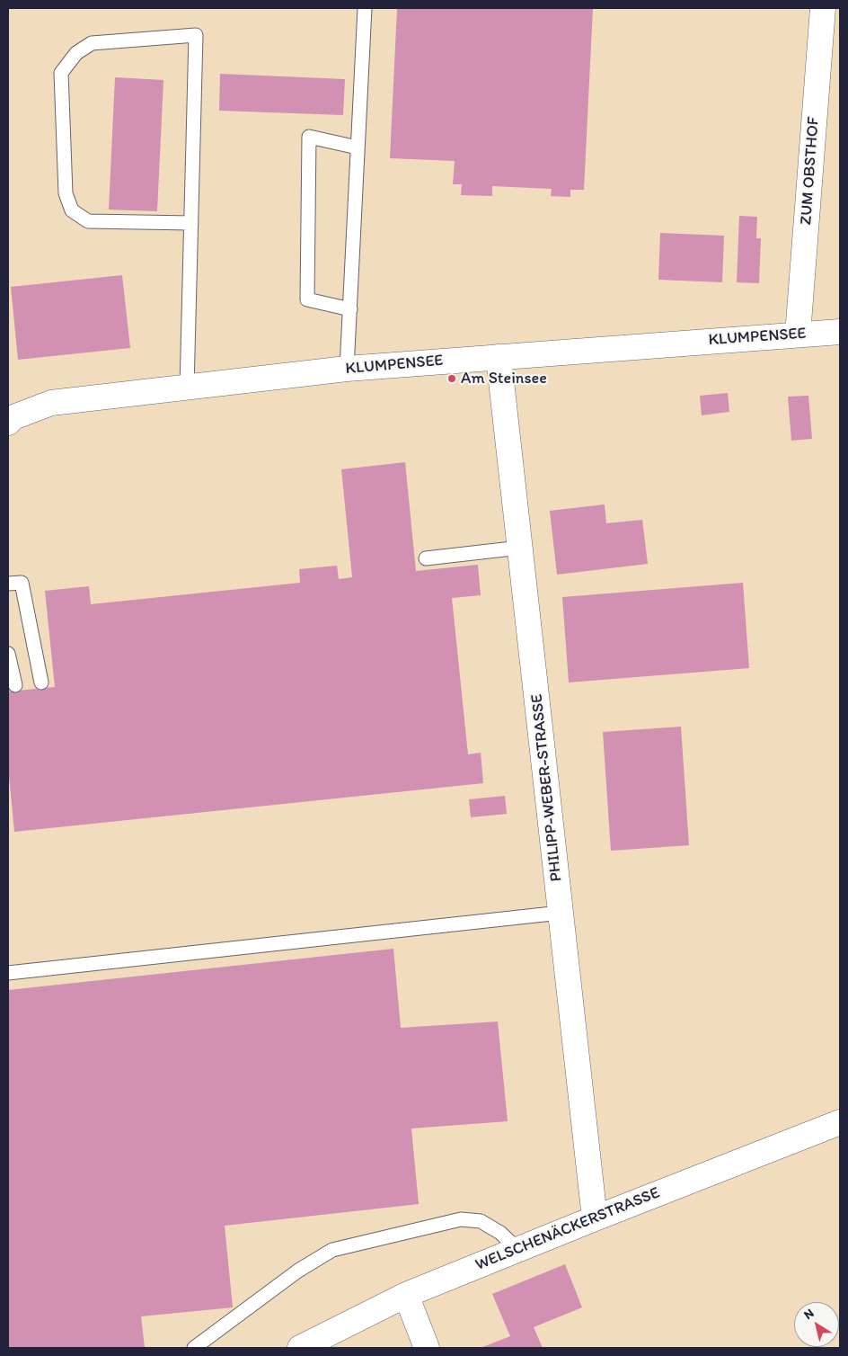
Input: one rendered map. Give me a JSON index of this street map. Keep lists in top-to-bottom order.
{
  "streets": {
    "street": [
      "ZUM OBSTHOF",
      "KLUMPENSEE",
      "PHILIPP-WEBER-STRASSE",
      "WELSCHENÄCKERSTRASSE"
    ]
  },
  "crossings": [
    ["ZUM OBSTHOF", "KLUMPENSEE"],
    ["KLUMPENSEE", "PHILIPP-WEBER-STRASSE"],
    ["PHILIPP-WEBER-STRASSE", "WELSCHENÄCKERSTRASSE"]
  ],
  "places": ["Am Steinsee"],
  "north": "top left"
}
